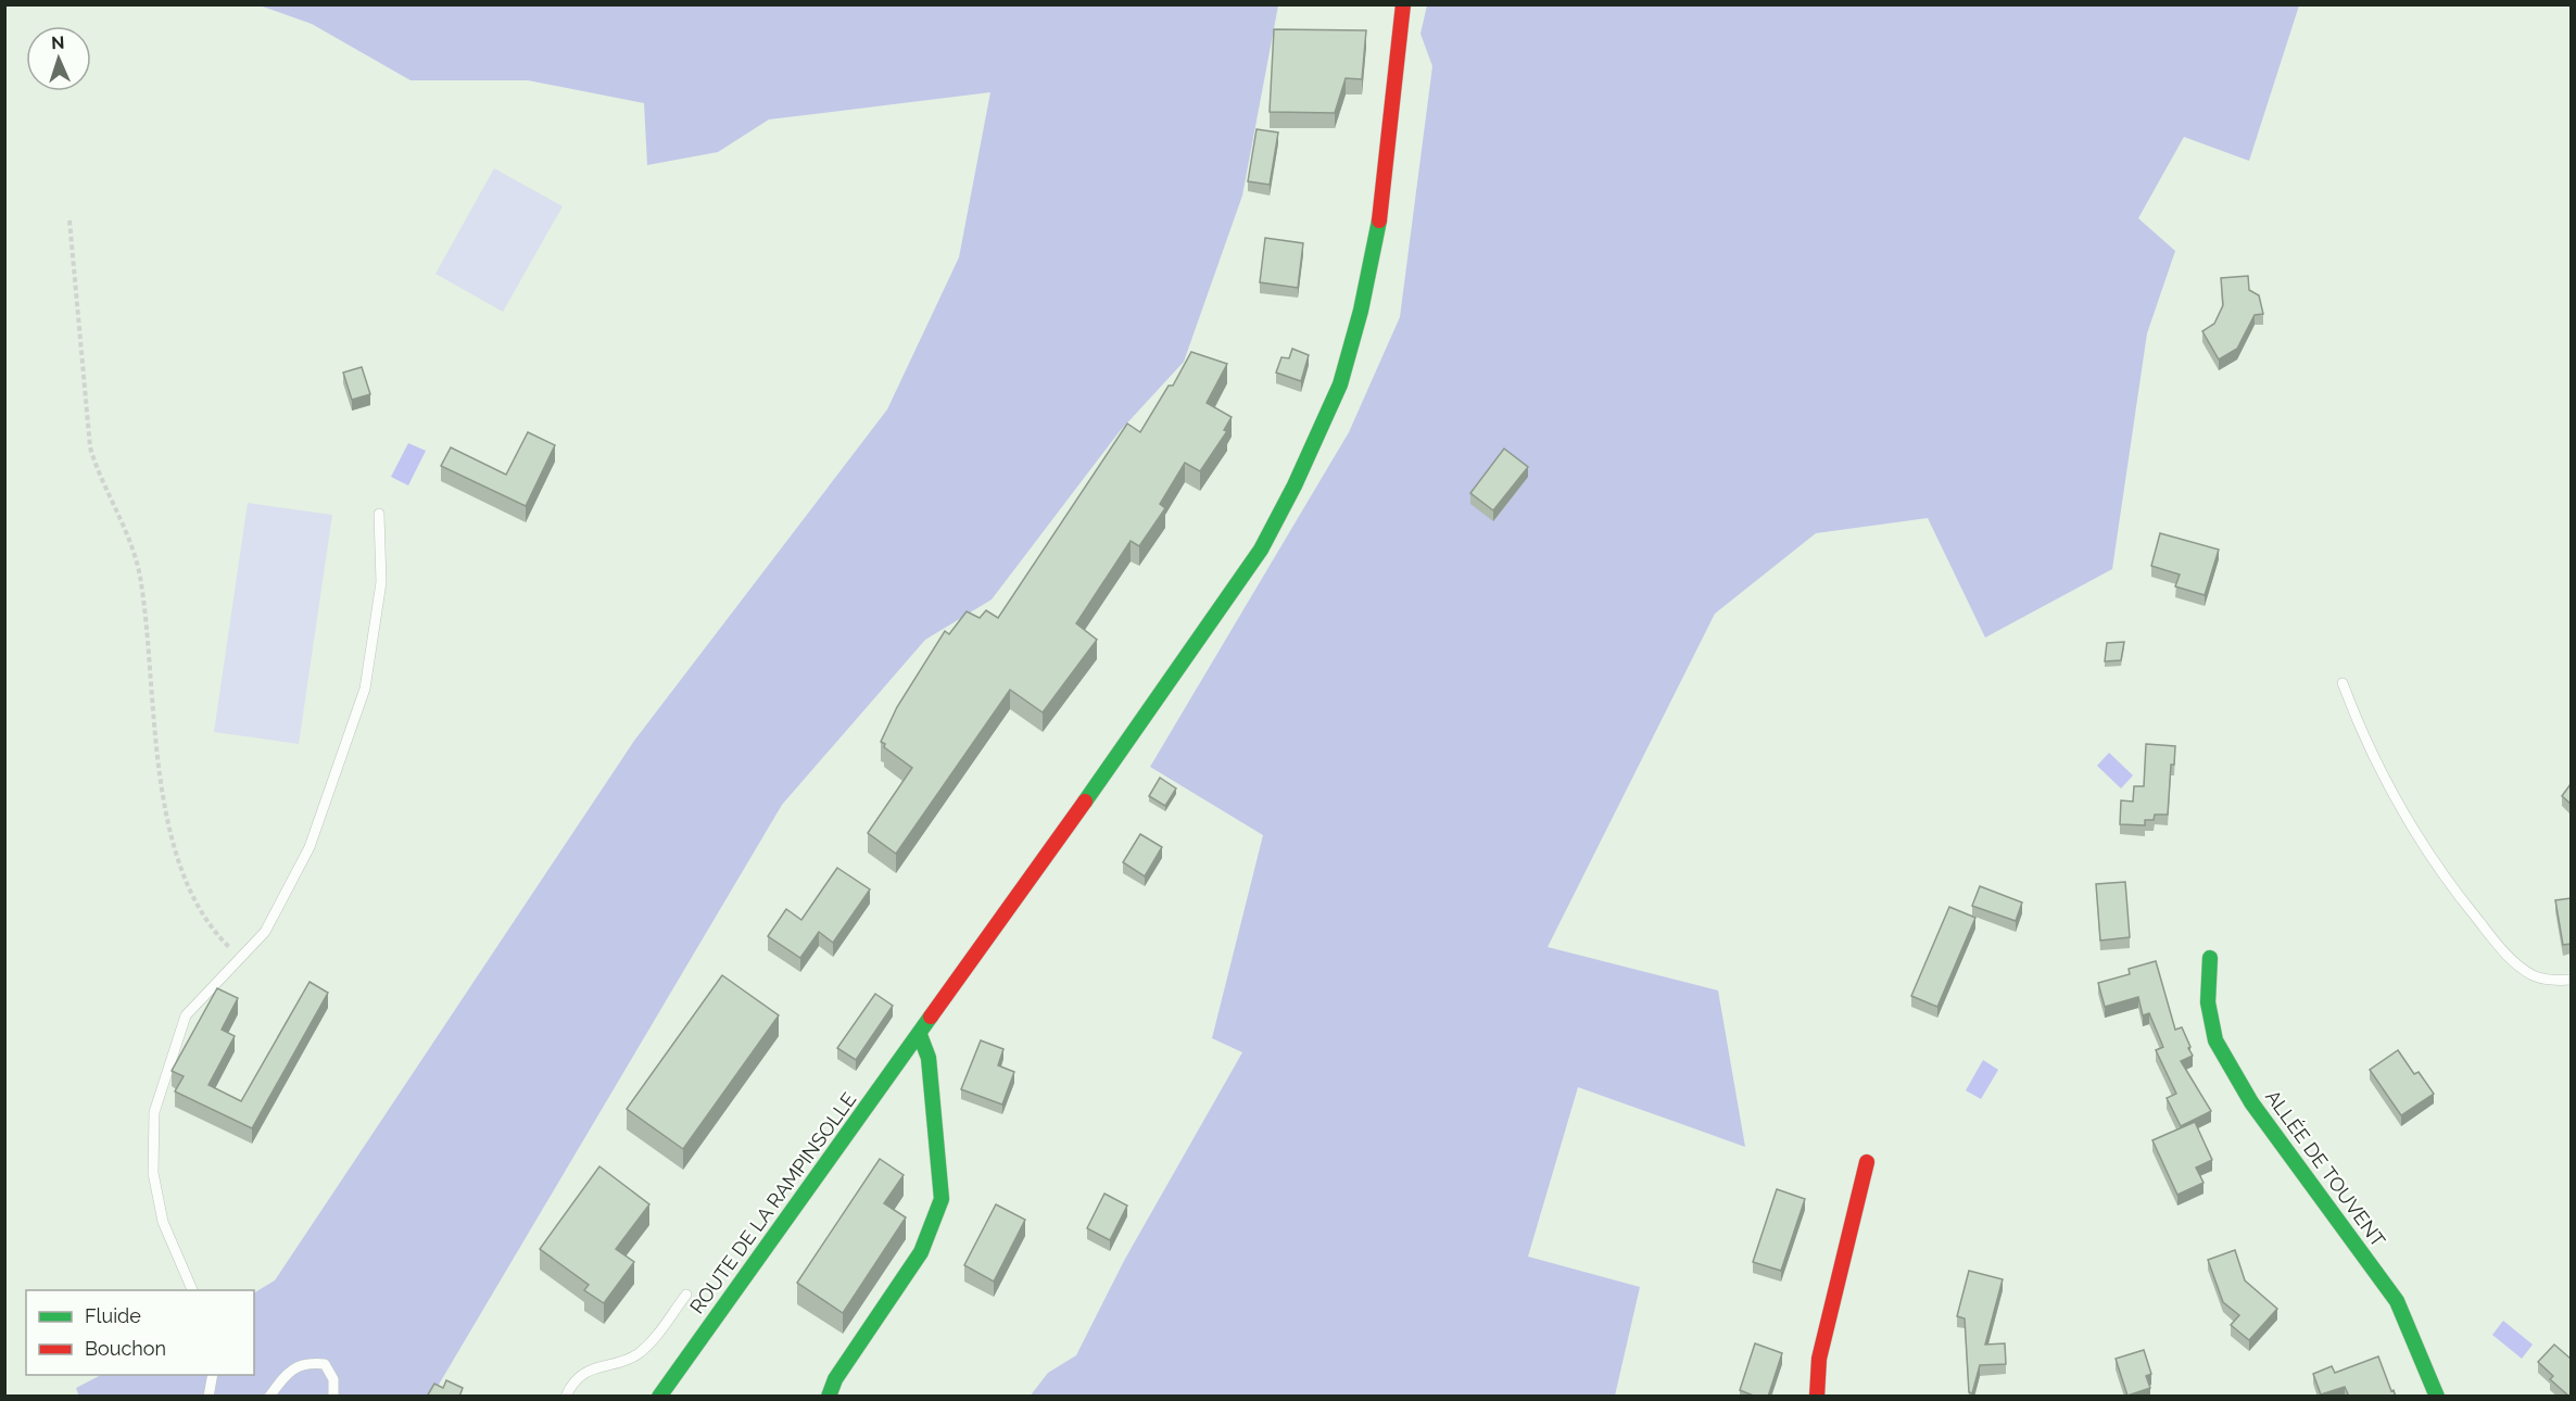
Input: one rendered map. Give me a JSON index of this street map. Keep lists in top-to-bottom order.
{
  "streets": {
    "main road": ["ALLÉE DE TOUVENT", "ROUTE DE LA RAMPINSOLLE"]
  },
  "legend": ["Fluide", "Bouchon"],
  "north": "top"
}
